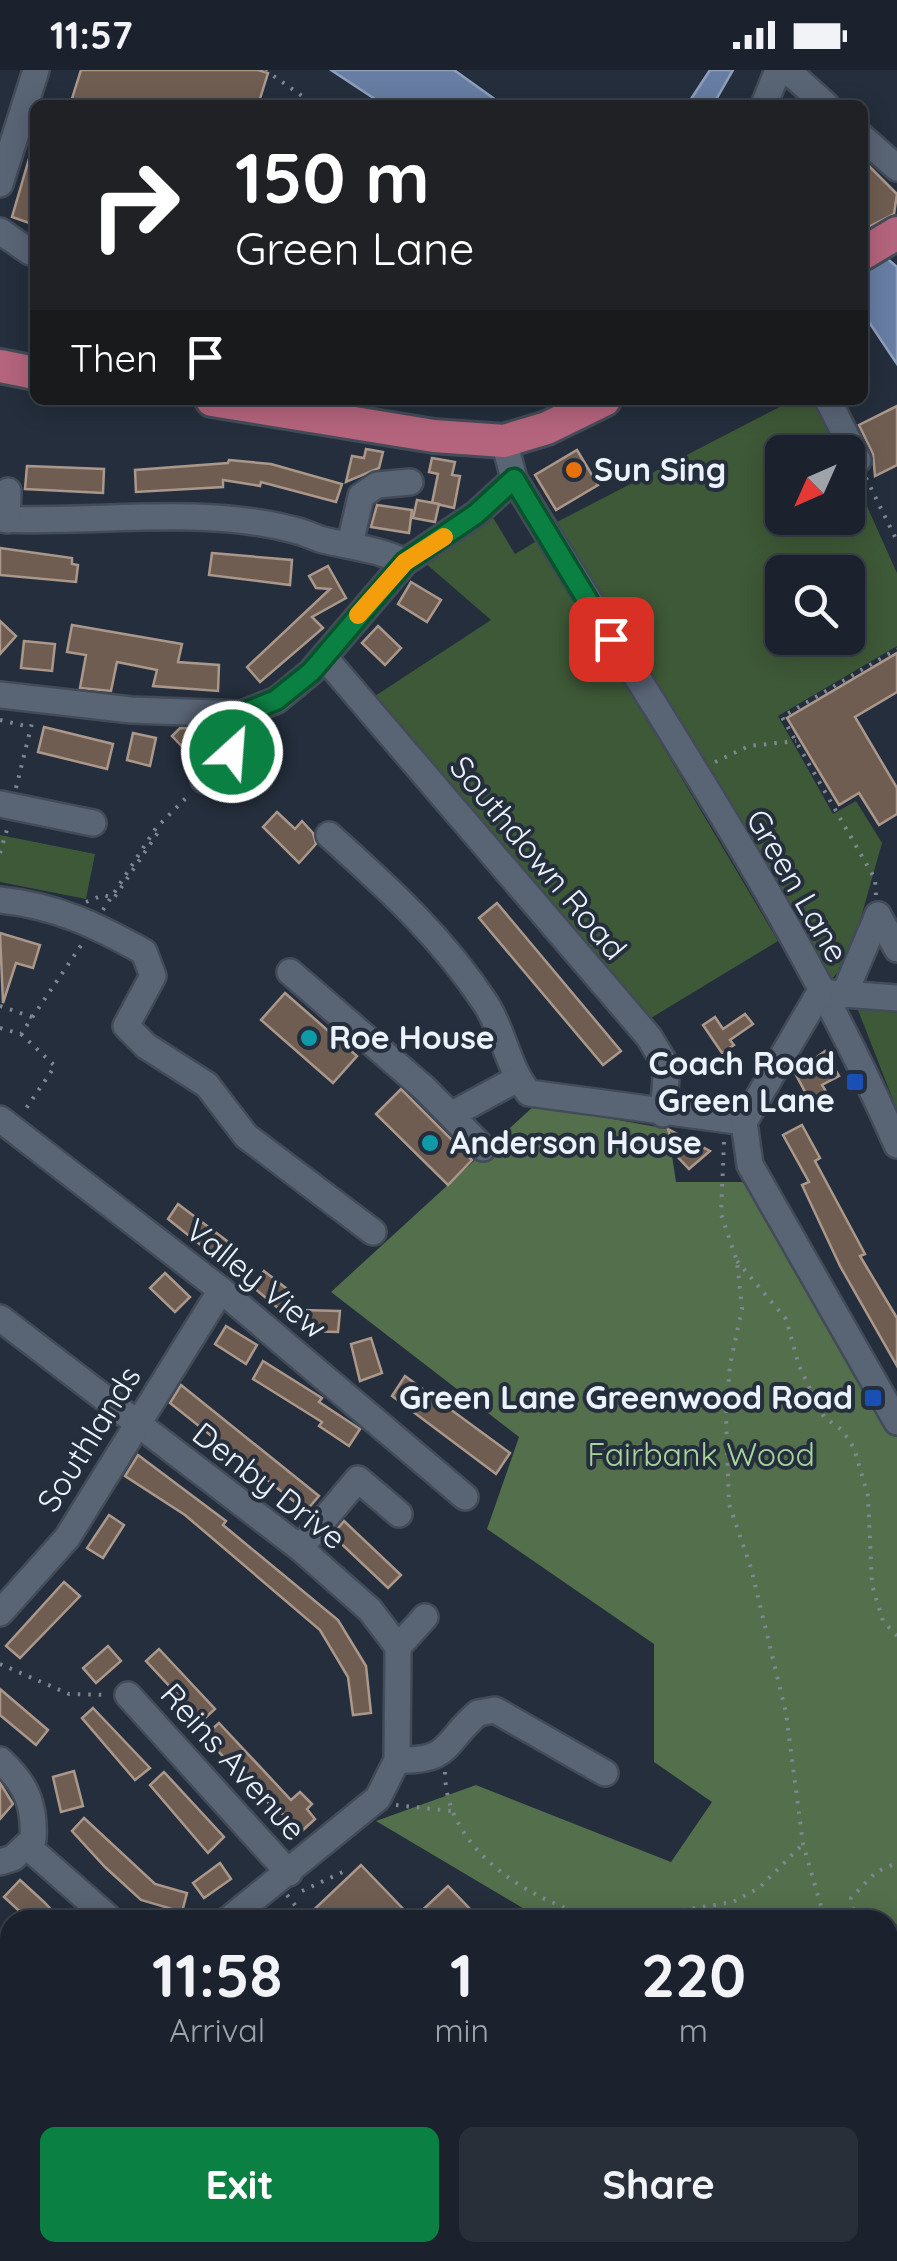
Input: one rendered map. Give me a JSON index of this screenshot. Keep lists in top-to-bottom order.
{
  "streets": {
    "street": [
      "Southdown Road",
      "Green Lane",
      "Valley View",
      "Southlands",
      "Denby Drive",
      "Reins Avenue"
    ]
  },
  "crossings": [
    ["Valley View", "Southlands"],
    ["Southlands", "Denby Drive"]
  ],
  "parks": ["Fairbank Wood"],
  "places": {
    "other": ["Sun Sing", "Roe House", "Anderson House"],
    "transit": ["Coach Road Green Lane", "Green Lane Greenwood Road"]
  },
  "north": "bottom left",
  "page": {
    "status": "11:57",
    "turn": ["150 m", "Green Lane"],
    "then": "Then",
    "eta": [
      "11:58",
      "Arrival",
      "1",
      "min",
      "220",
      "m"
    ],
    "buttons": ["Exit", "Share"]
  }
}
